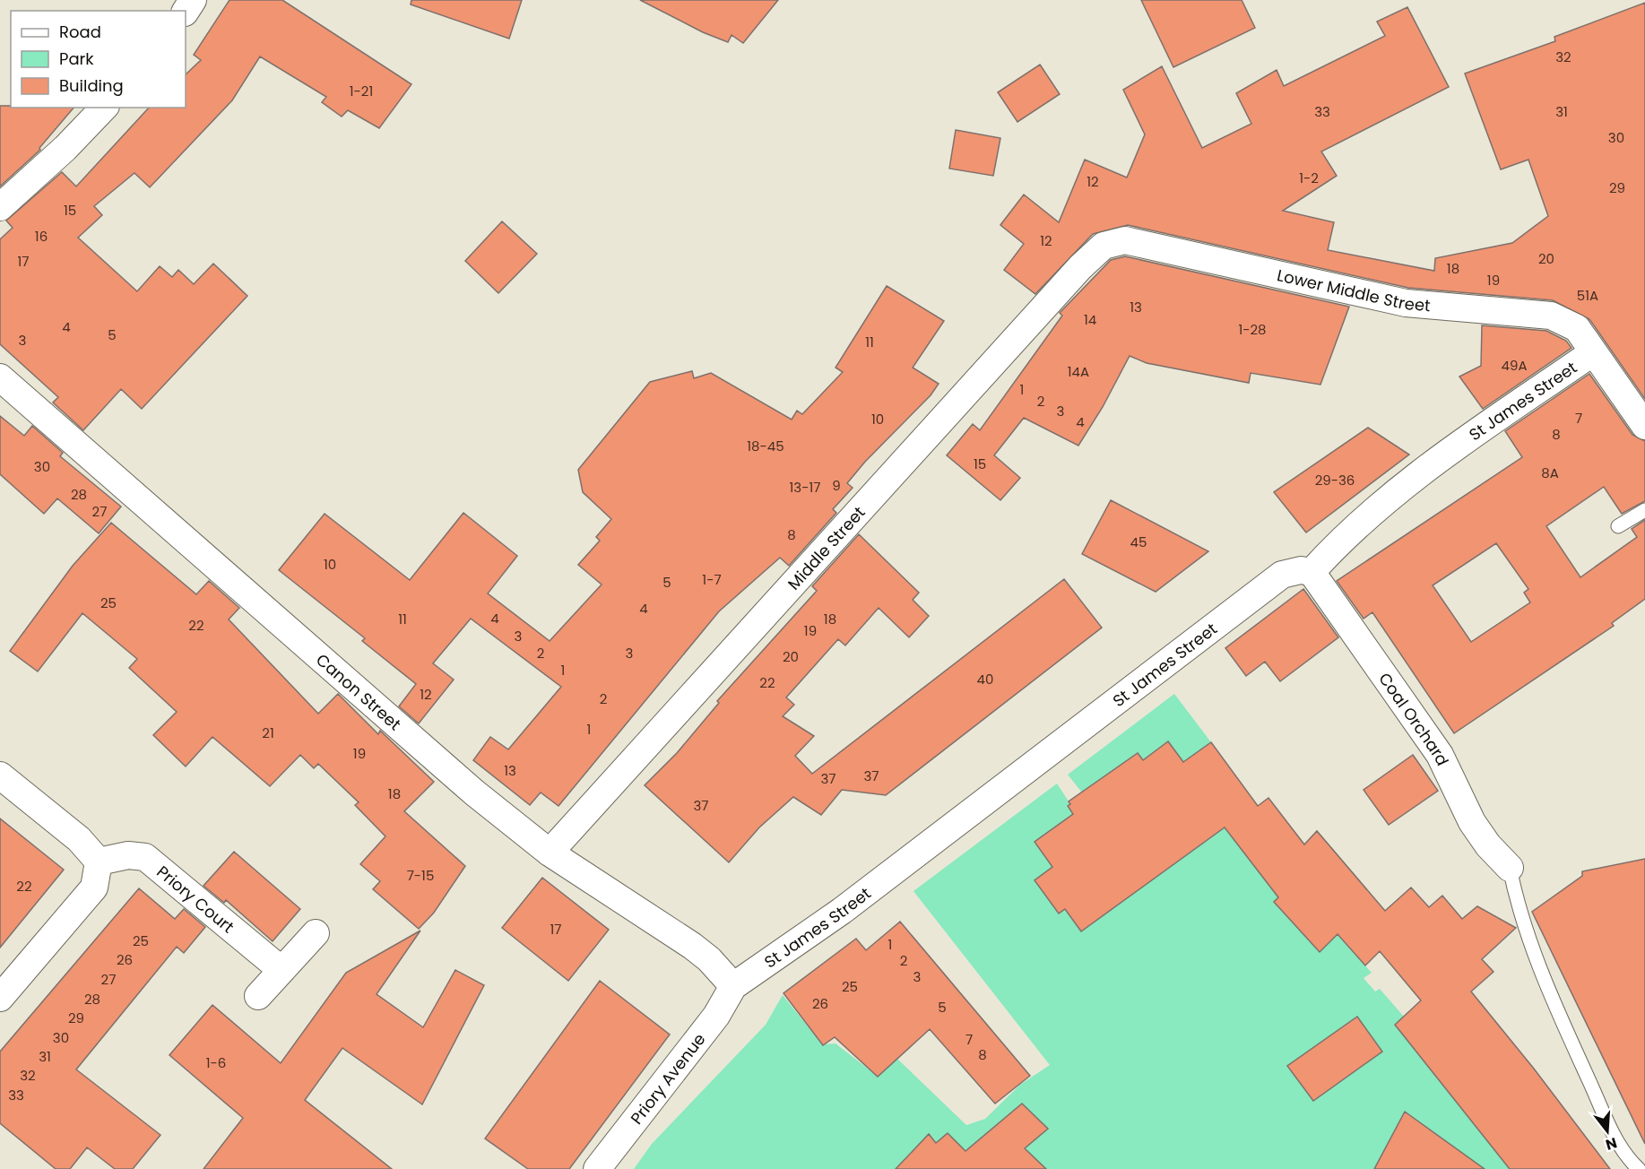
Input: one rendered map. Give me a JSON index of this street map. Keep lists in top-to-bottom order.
{
  "streets": {
    "street": [
      "Lower Middle Street",
      "St James Street",
      "Middle Street",
      "Canon Street",
      "Coal Orchard",
      "Priory Court",
      "Priory Avenue"
    ]
  },
  "crossings": [
    ["Lower Middle Street", "St James Street"],
    ["Lower Middle Street", "Middle Street"],
    ["St James Street", "Canon Street"],
    ["St James Street", "Coal Orchard"],
    ["St James Street", "Priory Avenue"],
    ["Middle Street", "Canon Street"],
    ["Canon Street", "Priory Avenue"]
  ],
  "house_numbers": [
    "32",
    "1-21",
    "33",
    "31",
    "30",
    "1-2",
    "12",
    "29",
    "15",
    "16",
    "12",
    "20",
    "17",
    "18",
    "19",
    "51A",
    "13",
    "14",
    "4",
    "1-28",
    "5",
    "3",
    "11",
    "49A",
    "14A",
    "1",
    "2",
    "3",
    "7",
    "10",
    "4",
    "8",
    "18-45",
    "15",
    "30",
    "8A",
    "29-36",
    "9",
    "13-17",
    "28",
    "27",
    "8",
    "45",
    "10",
    "1-7",
    "5",
    "25",
    "4",
    "4",
    "11",
    "18",
    "22",
    "19",
    "3",
    "2",
    "3",
    "20",
    "1",
    "40",
    "22",
    "12",
    "2",
    "1",
    "21",
    "19",
    "13",
    "37",
    "37",
    "18",
    "37",
    "7-15",
    "22",
    "17",
    "25",
    "1",
    "26",
    "2",
    "3",
    "27",
    "25",
    "28",
    "26",
    "5",
    "29",
    "30",
    "7",
    "8",
    "31",
    "1-6",
    "32",
    "33"
  ],
  "legend": ["Road", "Park", "Building"],
  "north": "bottom"
}
